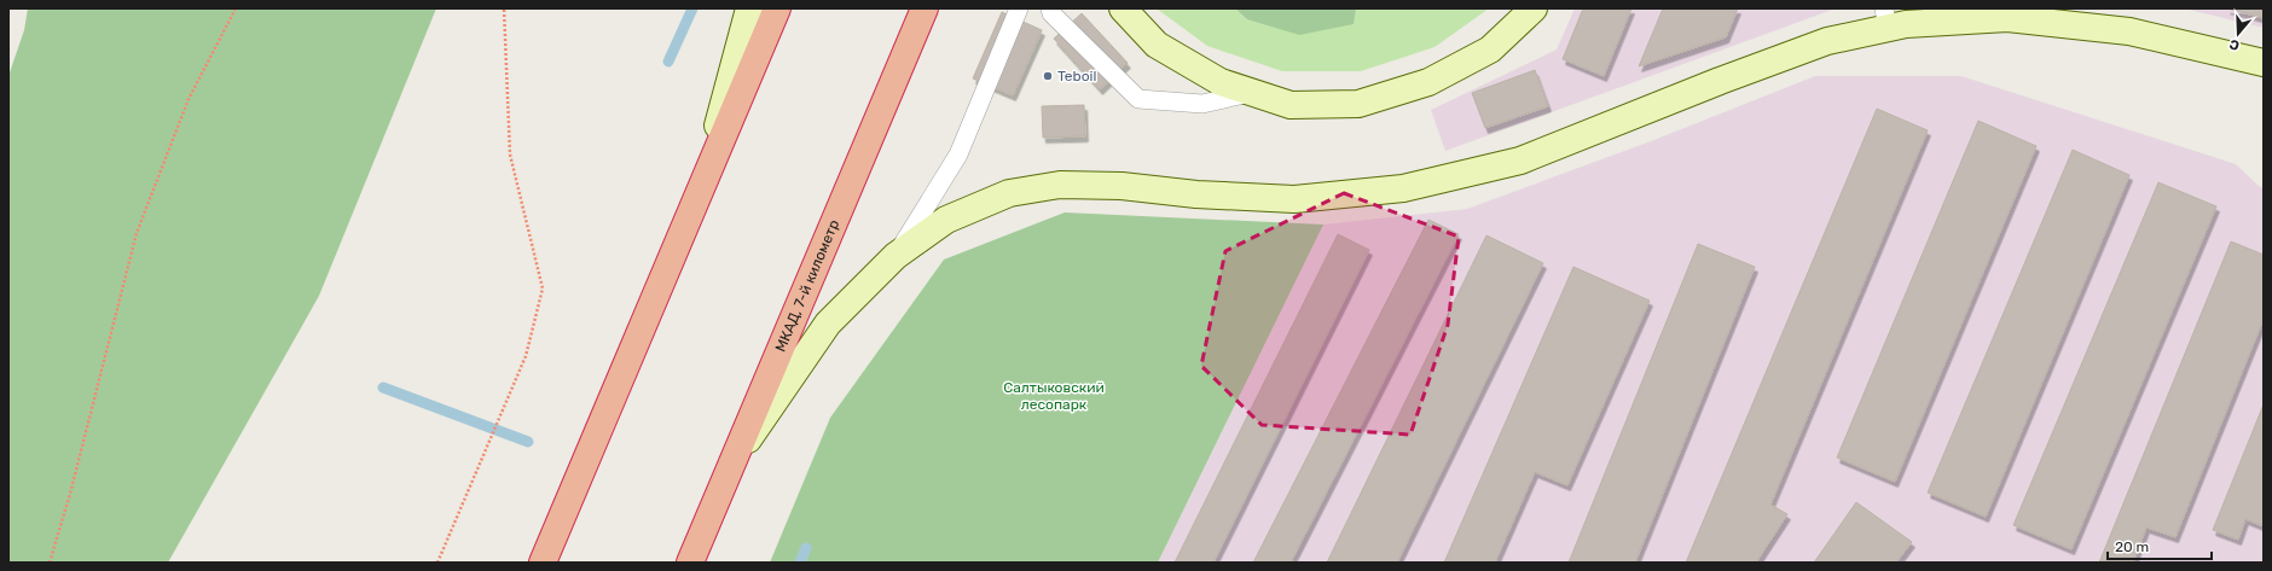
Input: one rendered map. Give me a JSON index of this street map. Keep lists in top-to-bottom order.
{
  "streets": {
    "highway": ["МКАД, 7-й километр"]
  },
  "parks": ["Салтыковский лесопарк"],
  "places": ["Teboil"],
  "scale_bar": "20 m",
  "north": "bottom"
}
